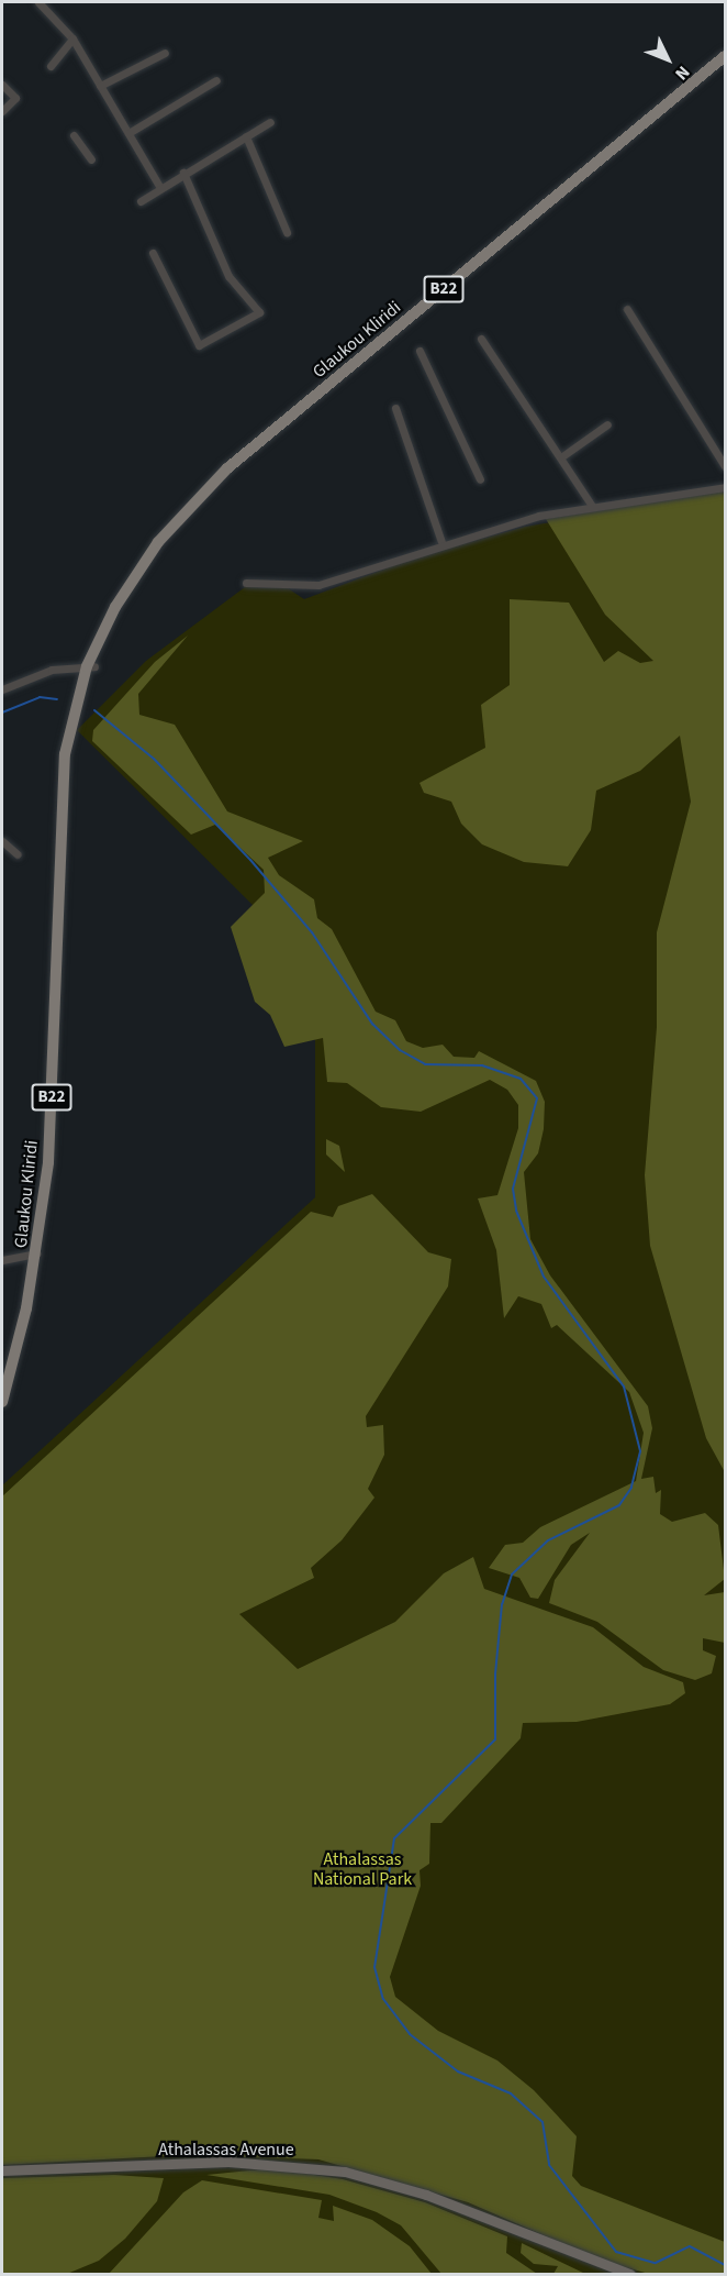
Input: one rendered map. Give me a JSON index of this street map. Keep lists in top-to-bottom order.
{
  "streets": {
    "main road": ["B22", "Glaukou Kliridi", "Athalassas Avenue"]
  },
  "parks": ["Athalassas National Park"],
  "north": "bottom right"
}
